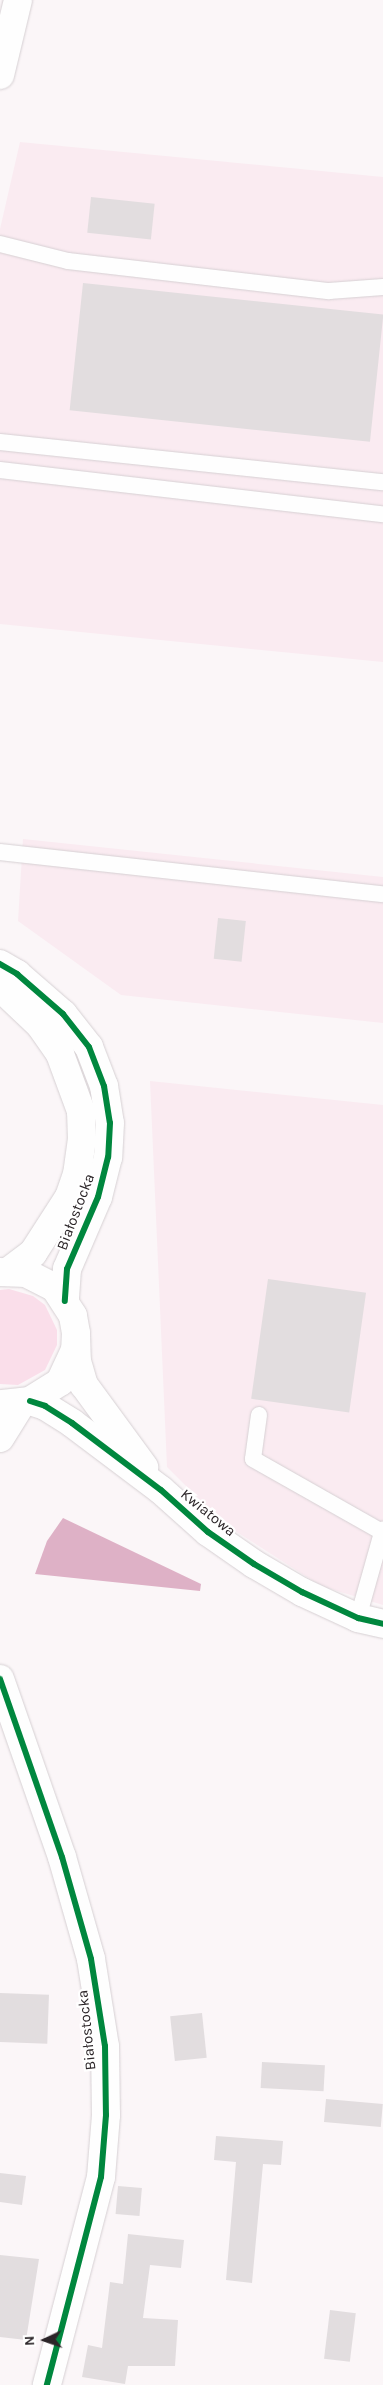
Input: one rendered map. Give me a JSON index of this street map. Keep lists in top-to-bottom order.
{
  "streets": {
    "street": ["Białostocka", "Kwiatowa"]
  },
  "north": "left"
}
